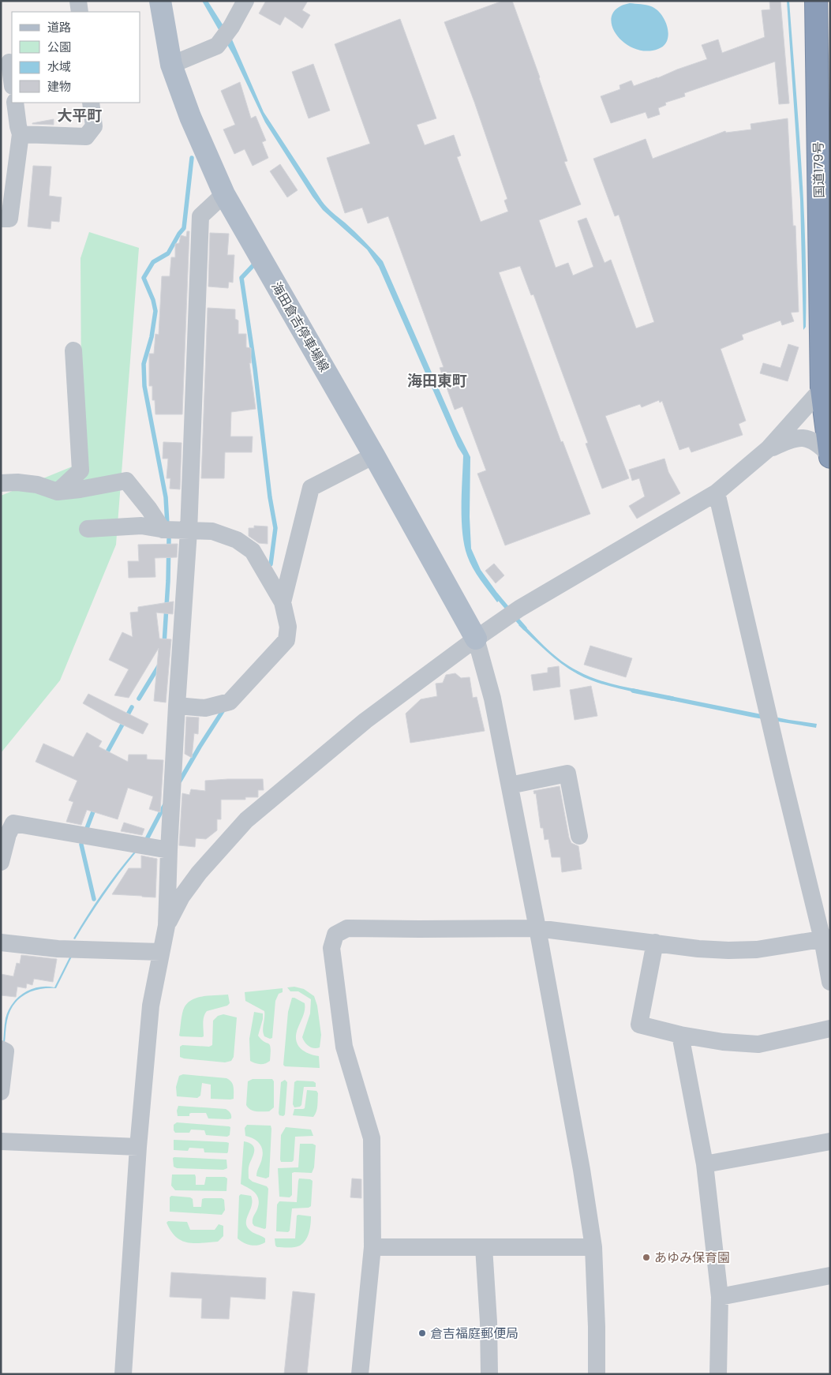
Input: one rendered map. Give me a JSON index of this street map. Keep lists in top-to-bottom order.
{
  "streets": {
    "highway": ["国道179号"],
    "main road": ["海田倉吉停車場線"]
  },
  "districts": ["大平町", "海田東町"],
  "places": ["あゆみ保育園", "倉吉福庭郵便局"],
  "legend": [
    "道路",
    "公園",
    "水域",
    "建物"
  ]
}
